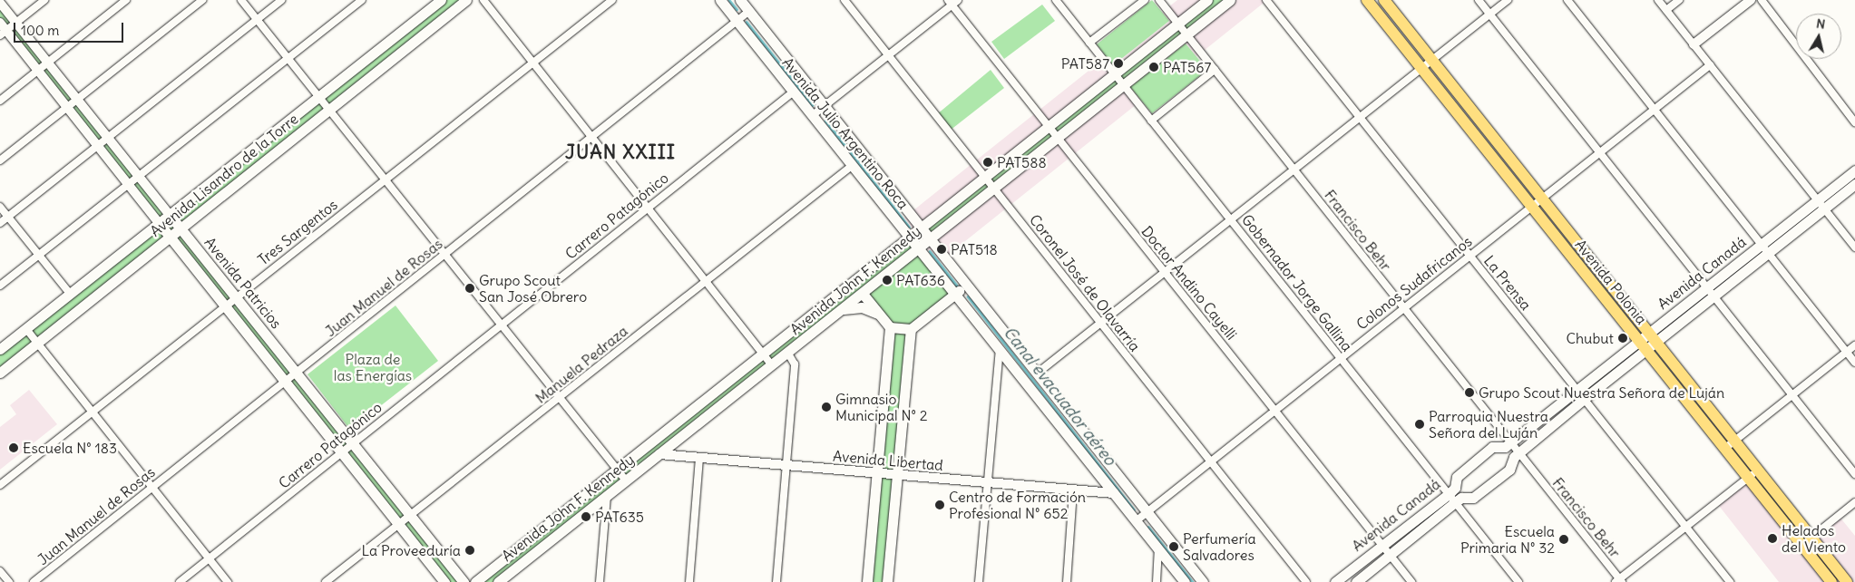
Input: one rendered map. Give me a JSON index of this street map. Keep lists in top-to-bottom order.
{
  "streets": {
    "main road": [
      "Avenida Julio Argentino Roca",
      "Avenida Lisandro de la Torre",
      "Avenida Canadá",
      "Avenida John F. Kennedy",
      "Avenida Polonia",
      "Avenida Patricios"
    ],
    "street": [
      "Carrero Patagónico",
      "Francisco Behr",
      "Tres Sargentos",
      "Coronel José de Olavarría",
      "Doctor Andino Cayelli",
      "Gobernador Jorge Gallina",
      "Colonos Sudafricanos",
      "La Prensa",
      "Juan Manuel de Rosas",
      "Manuela Pedraza",
      "Avenida Libertad"
    ]
  },
  "crossings": [
    ["Avenida Julio Argentino Roca", "Carrero Patagónico"],
    ["Avenida Julio Argentino Roca", "Avenida John F. Kennedy"],
    ["Avenida Julio Argentino Roca", "Colonos Sudafricanos"],
    ["Avenida Julio Argentino Roca", "Juan Manuel de Rosas"],
    ["Avenida Julio Argentino Roca", "Manuela Pedraza"],
    ["Avenida Julio Argentino Roca", "Avenida Libertad"],
    ["Avenida Lisandro de la Torre", "Avenida Patricios"],
    ["Carrero Patagónico", "Avenida Patricios"],
    ["Francisco Behr", "Avenida Canadá"],
    ["Francisco Behr", "Avenida John F. Kennedy"],
    ["Francisco Behr", "Colonos Sudafricanos"],
    ["Tres Sargentos", "Avenida Patricios"],
    ["Avenida Canadá", "Avenida Polonia"],
    ["Avenida Canadá", "Doctor Andino Cayelli"],
    ["Avenida Canadá", "Gobernador Jorge Gallina"],
    ["Avenida Canadá", "La Prensa"],
    ["Avenida John F. Kennedy", "Coronel José de Olavarría"],
    ["Avenida John F. Kennedy", "Doctor Andino Cayelli"],
    ["Avenida John F. Kennedy", "Gobernador Jorge Gallina"],
    ["Avenida John F. Kennedy", "Avenida Libertad"],
    ["Avenida Polonia", "Colonos Sudafricanos"],
    ["Avenida Patricios", "Juan Manuel de Rosas"],
    ["Avenida Patricios", "Manuela Pedraza"],
    ["Coronel José de Olavarría", "Colonos Sudafricanos"],
    ["Doctor Andino Cayelli", "Colonos Sudafricanos"],
    ["Gobernador Jorge Gallina", "Colonos Sudafricanos"],
    ["Colonos Sudafricanos", "La Prensa"]
  ],
  "districts": ["JUAN XXIII"],
  "water": ["Canal evacuador aéreo"],
  "parks": ["Plaza de las Energías"],
  "places": [
    "PAT587",
    "PAT567",
    "PAT588",
    "PAT518",
    "PAT636",
    "Grupo Scout San José Obrero",
    "Chubut",
    "Grupo Scout Nuestra Señora de Luján",
    "Gimnasio Municipal N° 2",
    "Parroquia Nuestra Señora del Luján",
    "Escuela N° 183",
    "Centro de Formación Profesional N° 652",
    "PAT635",
    "Helados del Viento",
    "Escuela Primaria N° 32",
    "Perfumería Salvadores",
    "La Proveeduría"
  ],
  "scale_bar": "100 m",
  "north": "top"
}
